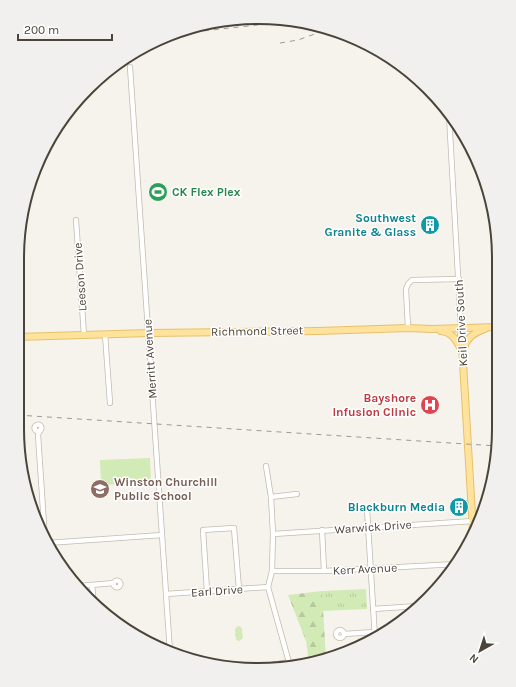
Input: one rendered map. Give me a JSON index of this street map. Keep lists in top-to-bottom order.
{
  "streets": {
    "main road": ["Keil Drive South", "Richmond Street"],
    "street": [
      "Leeson Drive",
      "Merritt Avenue",
      "Warwick Drive",
      "Kerr Avenue",
      "Earl Drive"
    ]
  },
  "crossings": [
    ["Leeson Drive", "Richmond Street"],
    ["Keil Drive South", "Richmond Street"],
    ["Keil Drive South", "Warwick Drive"],
    ["Richmond Street", "Merritt Avenue"],
    ["Merritt Avenue", "Earl Drive"]
  ],
  "places": {
    "sports": ["CK Flex Plex"],
    "building": ["Southwest Granite & Glass", "Blackburn Media"],
    "hospital": ["Bayshore Infusion Clinic"],
    "school or university": ["Winston Churchill Public School"]
  },
  "scale_bar": "200 m",
  "north": "bottom left"
}
